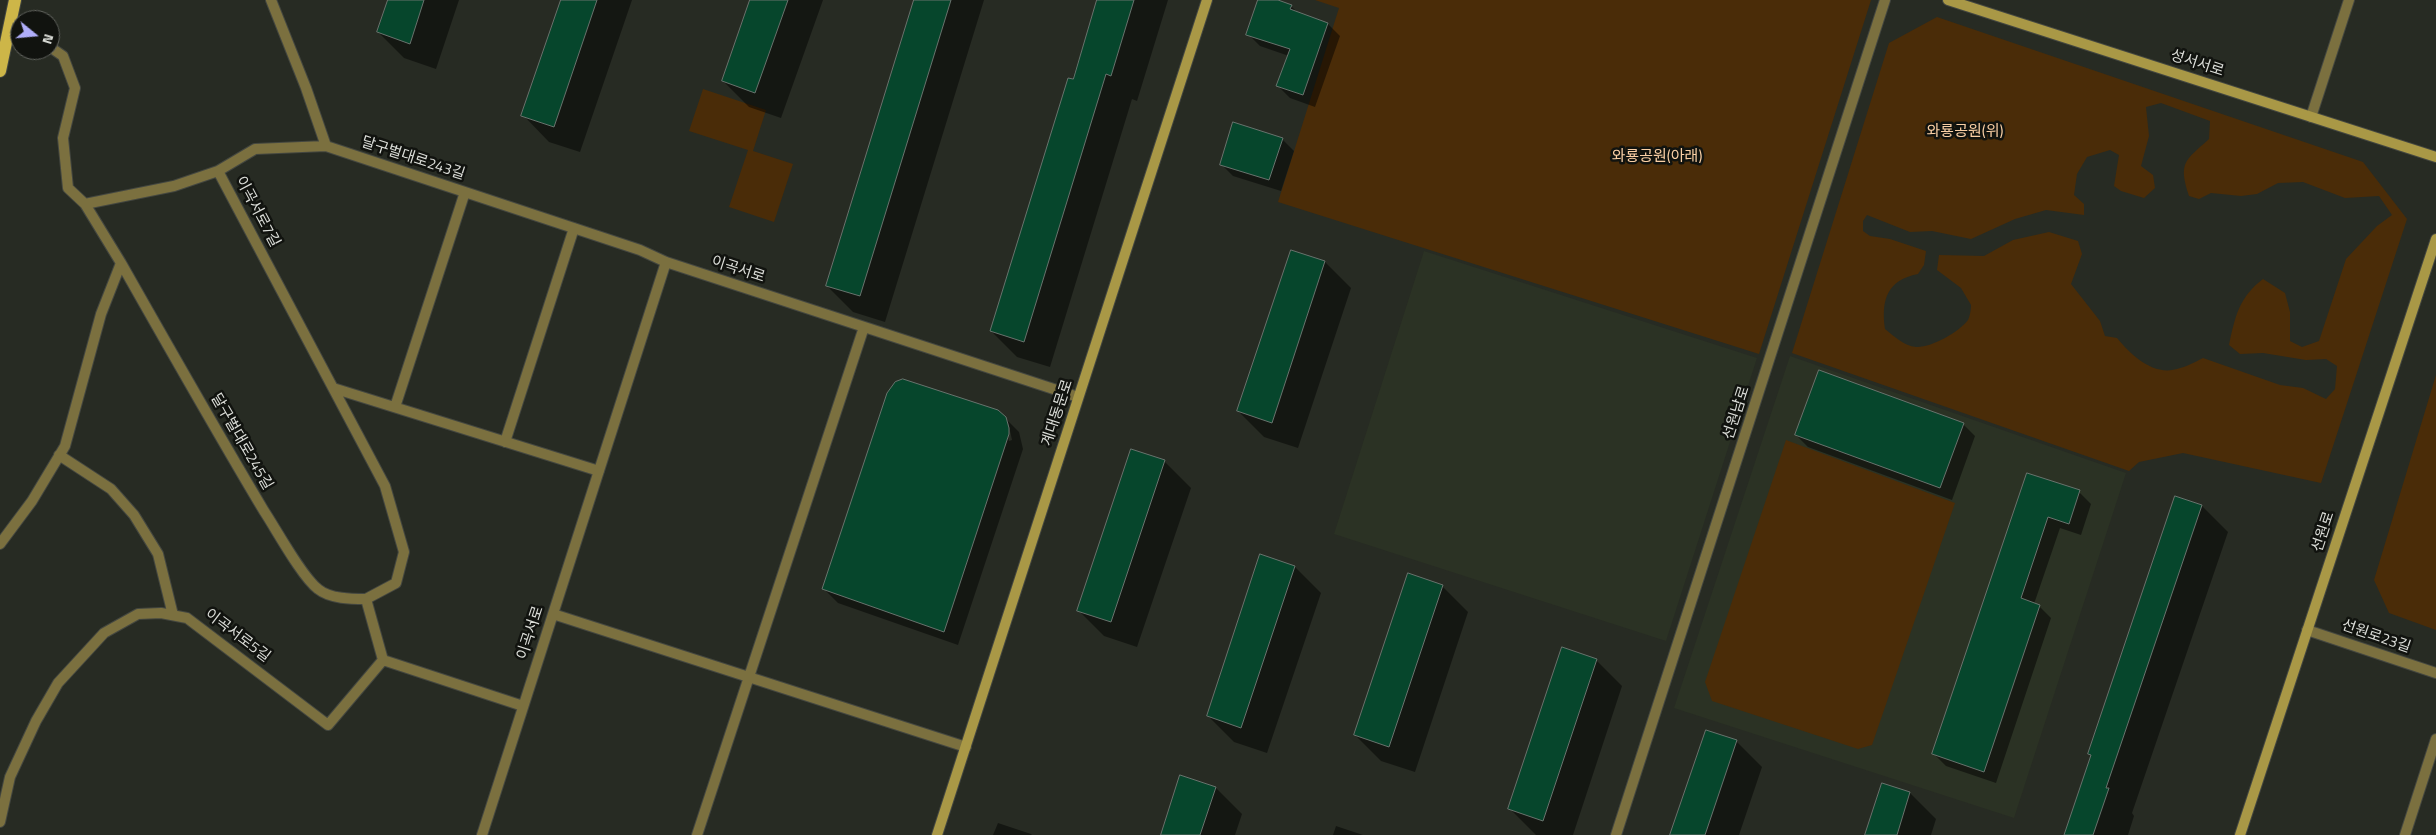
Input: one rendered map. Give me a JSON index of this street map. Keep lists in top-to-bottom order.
{
  "streets": {
    "main road": ["성서서로", "계대동문로", "선원로"],
    "street": [
      "달구벌대로243길",
      "이곡서로7길",
      "이곡서로",
      "선원남로",
      "달구벌대로245길",
      "이곡서로5길",
      "선원로23길"
    ]
  },
  "crossings": [
    ["달구벌대로243길", "이곡서로"],
    ["이곡서로7길", "달구벌대로245길"],
    ["이곡서로", "계대동문로"],
    ["선원로", "선원로23길"]
  ],
  "parks": ["와룡공원(위)", "와룡공원(아래)"],
  "north": "right"
}
